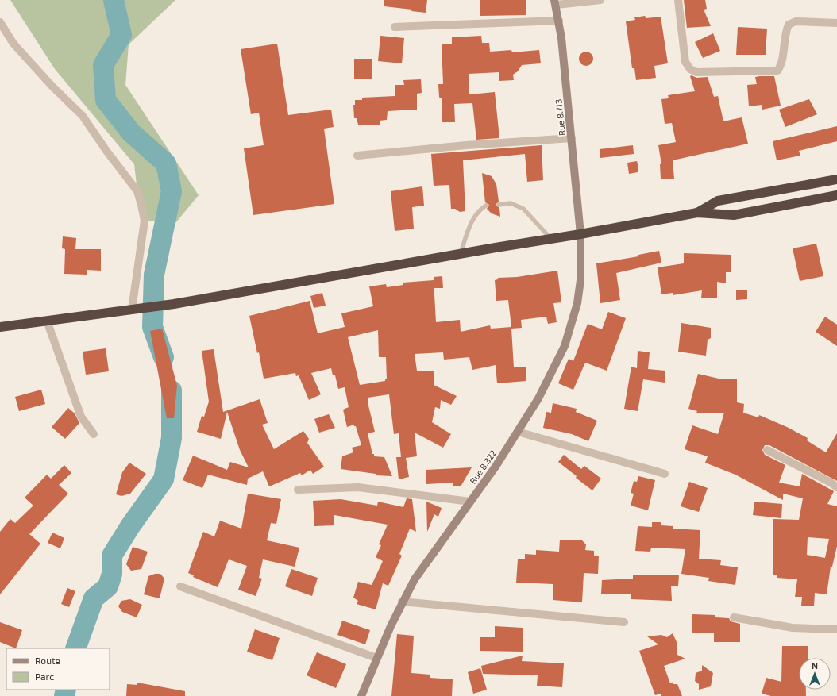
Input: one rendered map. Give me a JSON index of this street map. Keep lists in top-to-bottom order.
{
  "streets": {
    "main road": ["Rue 8.713", "Rue 8.322"]
  },
  "crossings": [
    ["Rue 8.713", "Rue 8.322"]
  ],
  "legend": ["Route", "Parc"],
  "north": "top"
}
